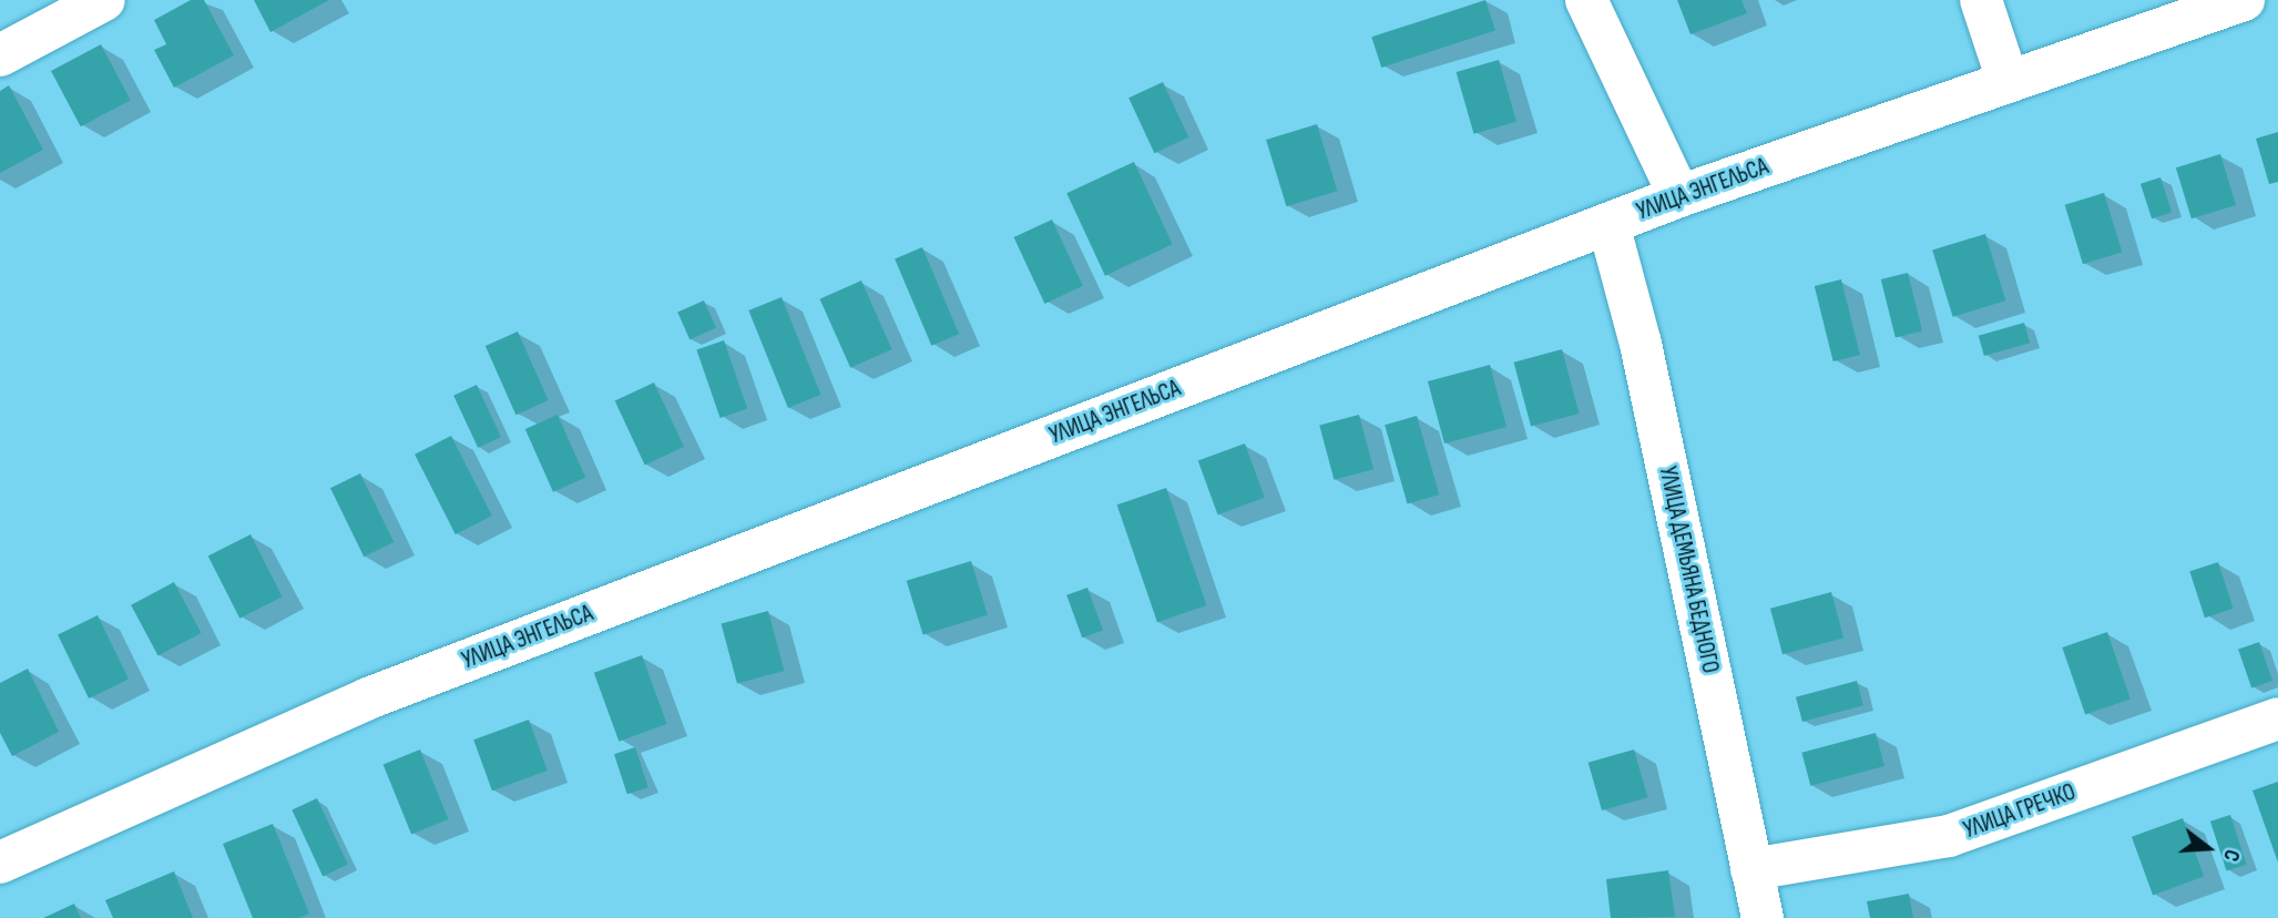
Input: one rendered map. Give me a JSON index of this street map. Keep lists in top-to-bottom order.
{
  "streets": {
    "street": ["УЛИЦА ЭНГЕЛЬСА", "УЛИЦА ДЕМЬЯНА БЕДНОГО", "УЛИЦА ГРЕЧКО"]
  },
  "crossings": [
    ["УЛИЦА ЭНГЕЛЬСА", "УЛИЦА ДЕМЬЯНА БЕДНОГО"],
    ["УЛИЦА ДЕМЬЯНА БЕДНОГО", "УЛИЦА ГРЕЧКО"]
  ],
  "north": "right"
}
